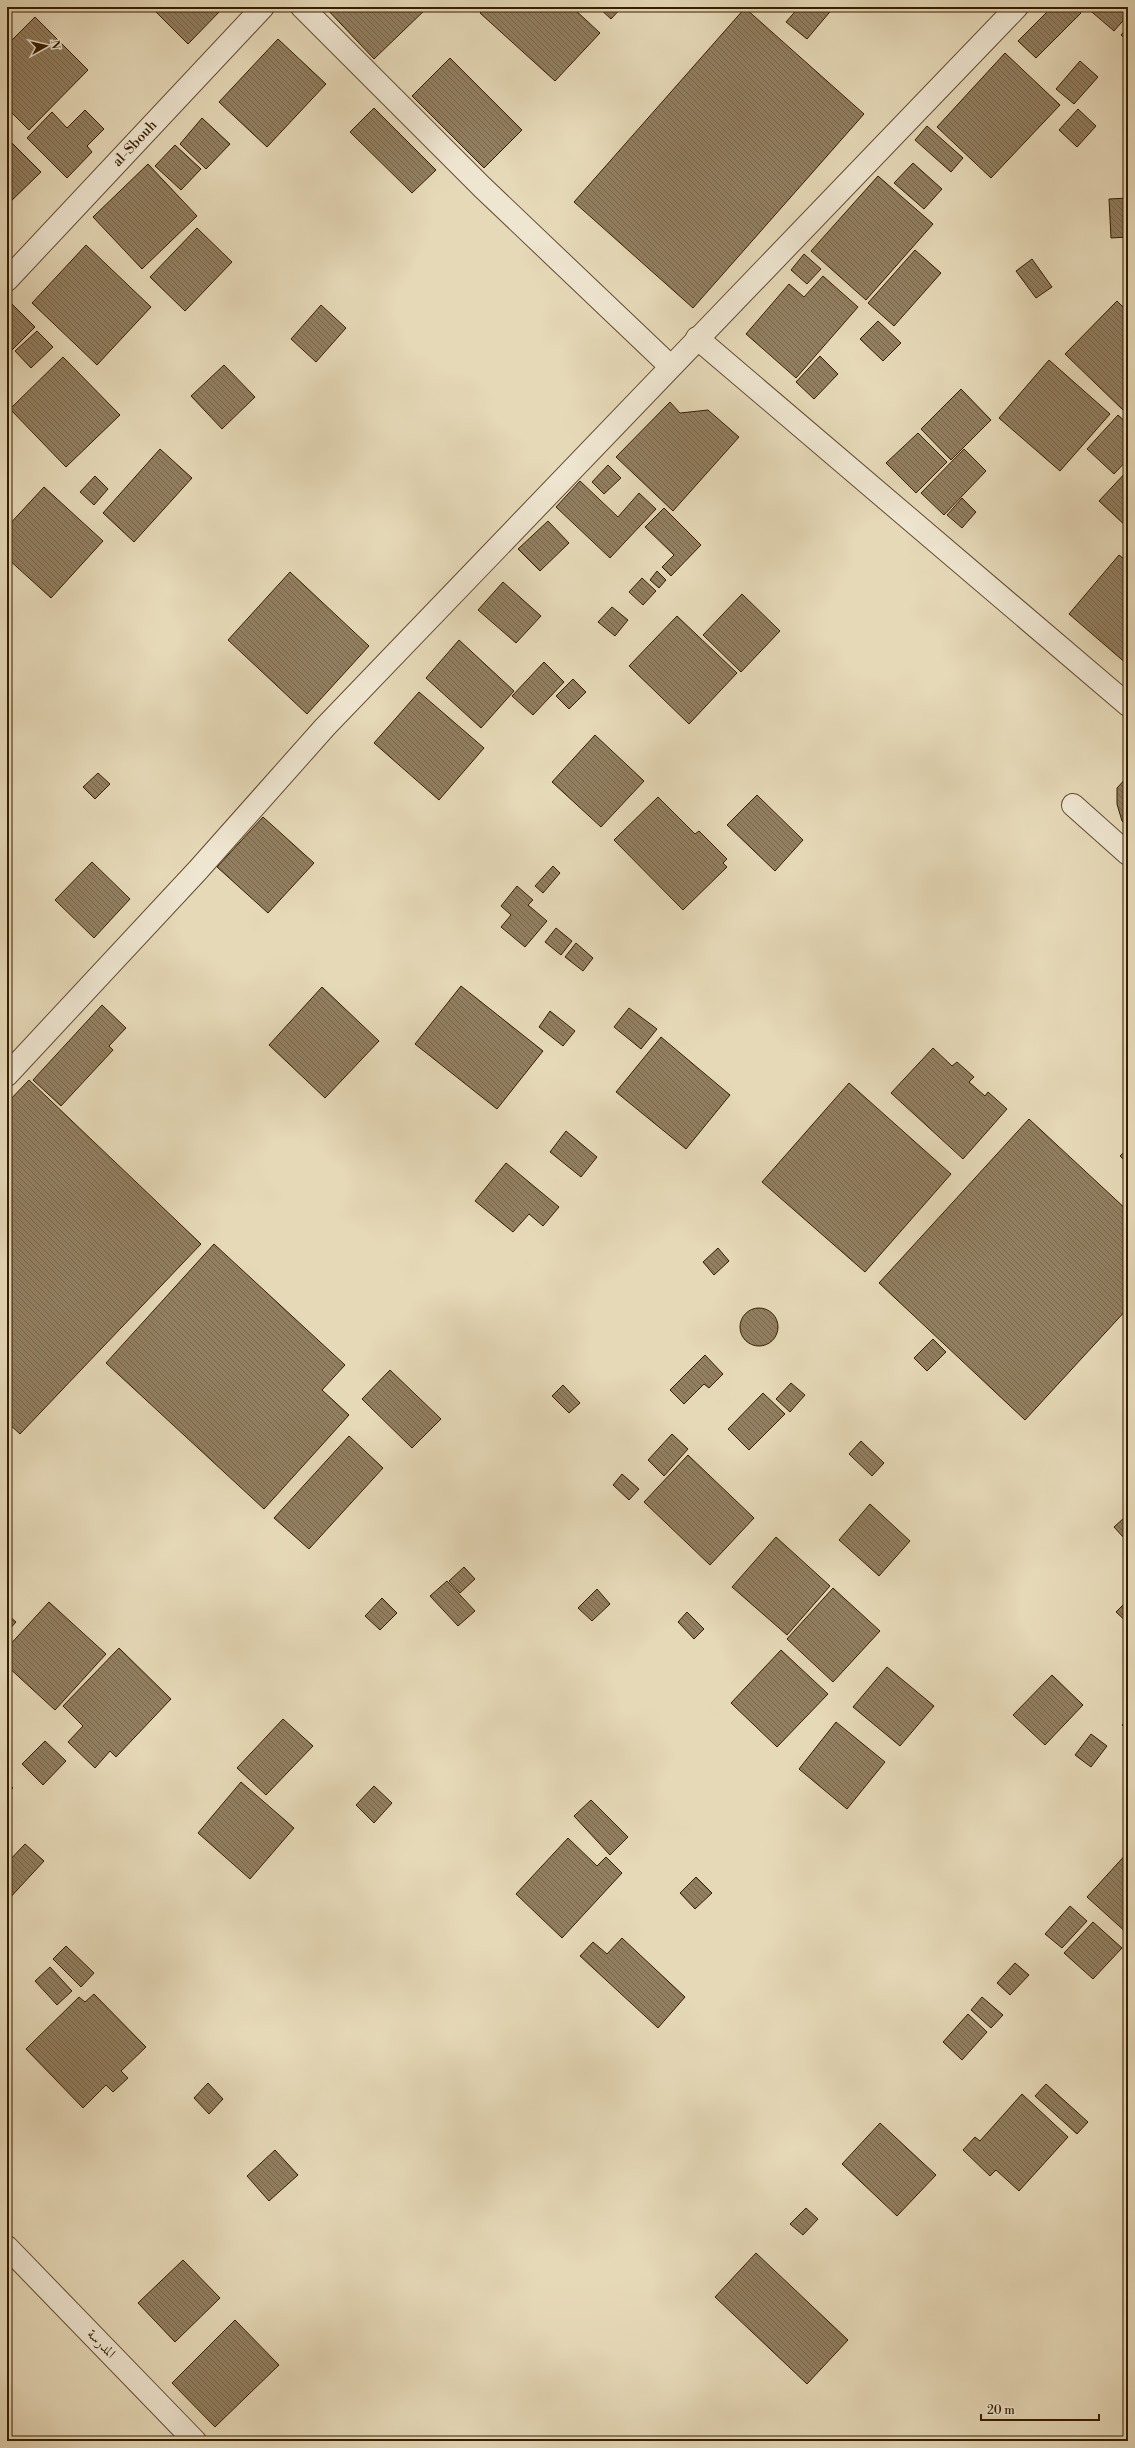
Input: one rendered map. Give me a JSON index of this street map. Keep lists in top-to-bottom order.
{
  "streets": {
    "street": ["al-Sbouh", "المدرسة"]
  },
  "scale_bar": "20 m",
  "north": "right"
}
